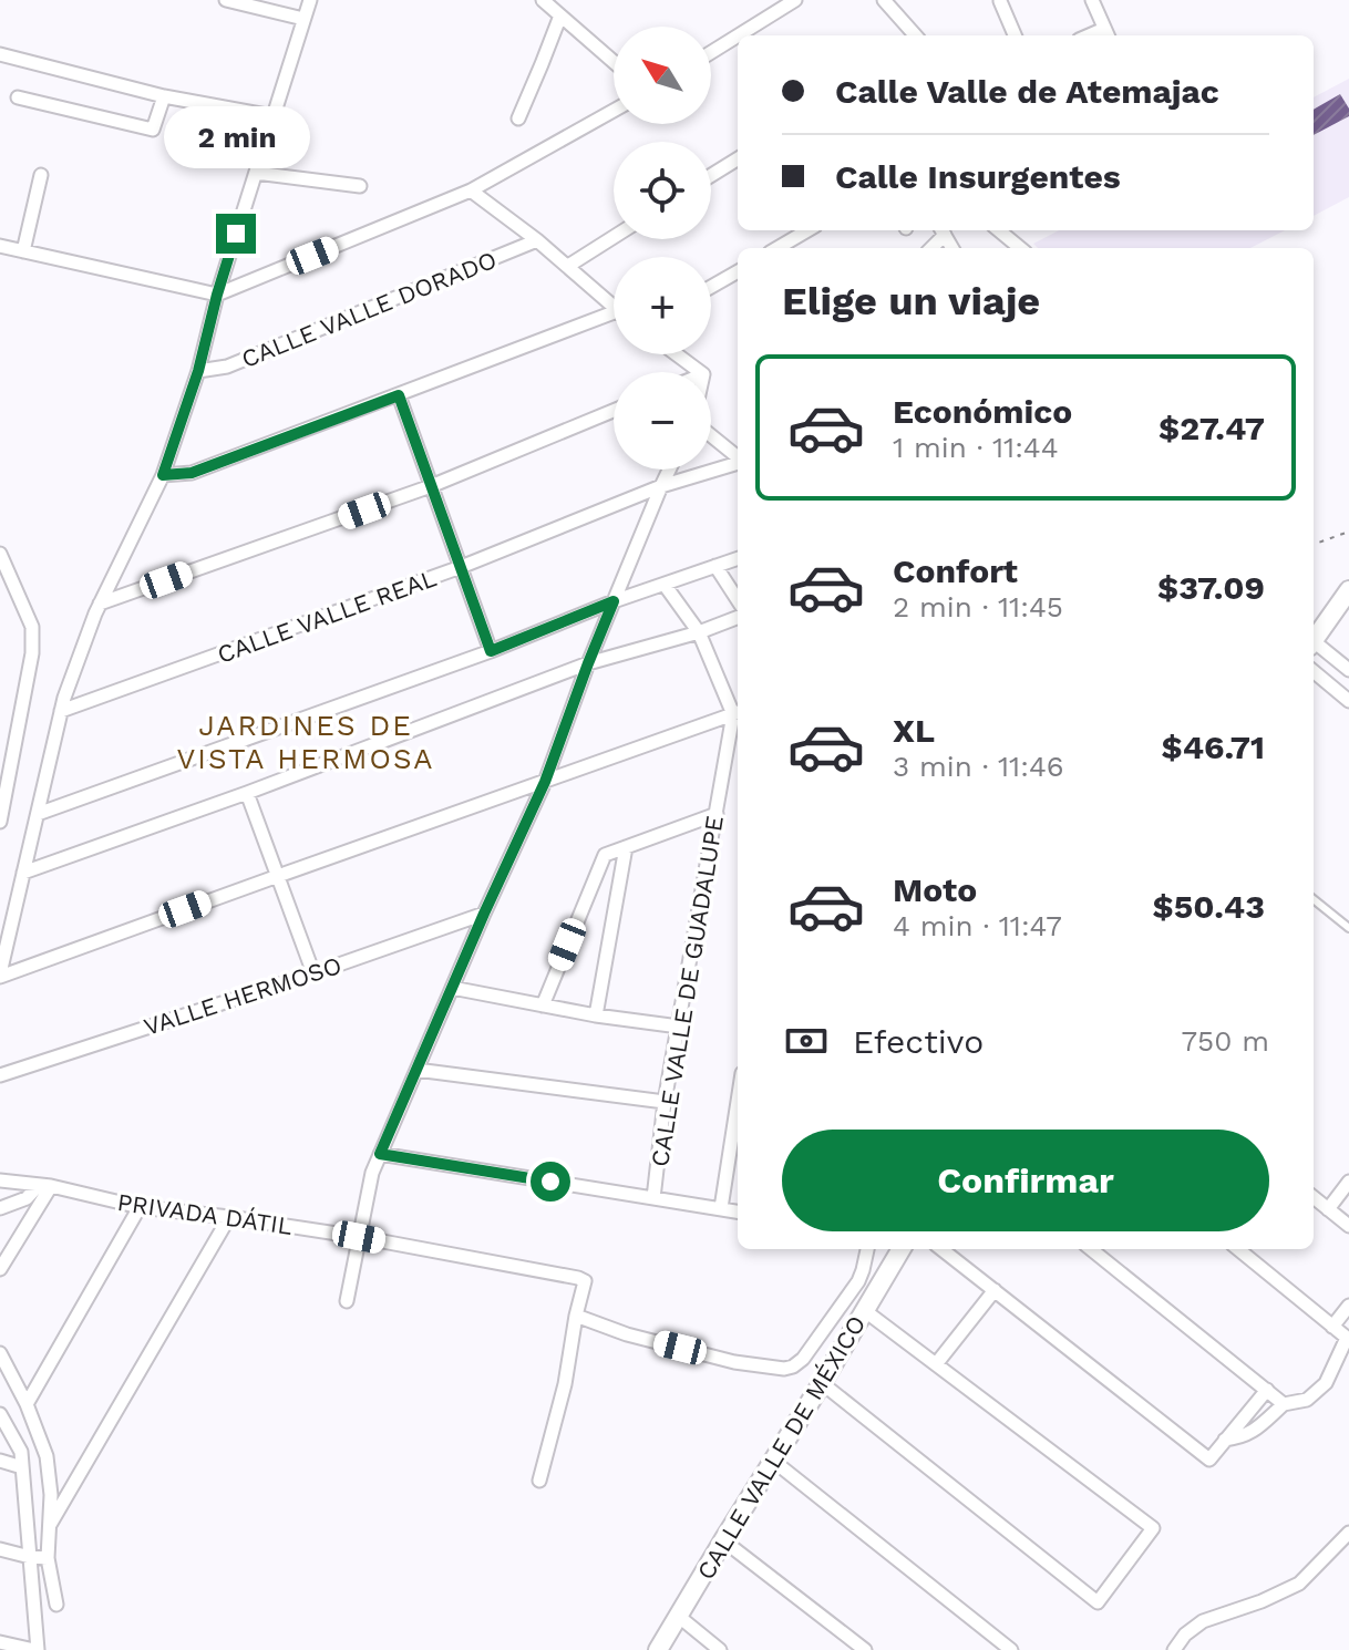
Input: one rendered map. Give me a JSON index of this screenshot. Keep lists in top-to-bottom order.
{
  "streets": {
    "street": [
      "CALLE VALLE DORADO",
      "CALLE VALLE REAL",
      "CALLE VALLE DE GUADALUPE",
      "VALLE HERMOSO",
      "PRIVADA DÁTIL",
      "CALLE VALLE DE MÉXICO"
    ]
  },
  "districts": ["JARDINES DE VISTA HERMOSA"],
  "north": "top left",
  "page": {
    "map_buttons": ["+", "−"],
    "banner": ["Calle Valle de Atemajac", "Calle Insurgentes"],
    "bubble": "2 min",
    "heading": "Elige un viaje",
    "list": [
      {
        "name": "Económico",
        "note": "1 min · 11:44",
        "value": "$27.47"
      },
      {
        "name": "Confort",
        "note": "2 min · 11:45",
        "value": "$37.09"
      },
      {
        "name": "XL",
        "note": "3 min · 11:46",
        "value": "$46.71"
      },
      {
        "name": "Moto",
        "note": "4 min · 11:47",
        "value": "$50.43"
      }
    ],
    "pay": ["Efectivo", "750 m"],
    "buttons": "Confirmar"
  }
}
